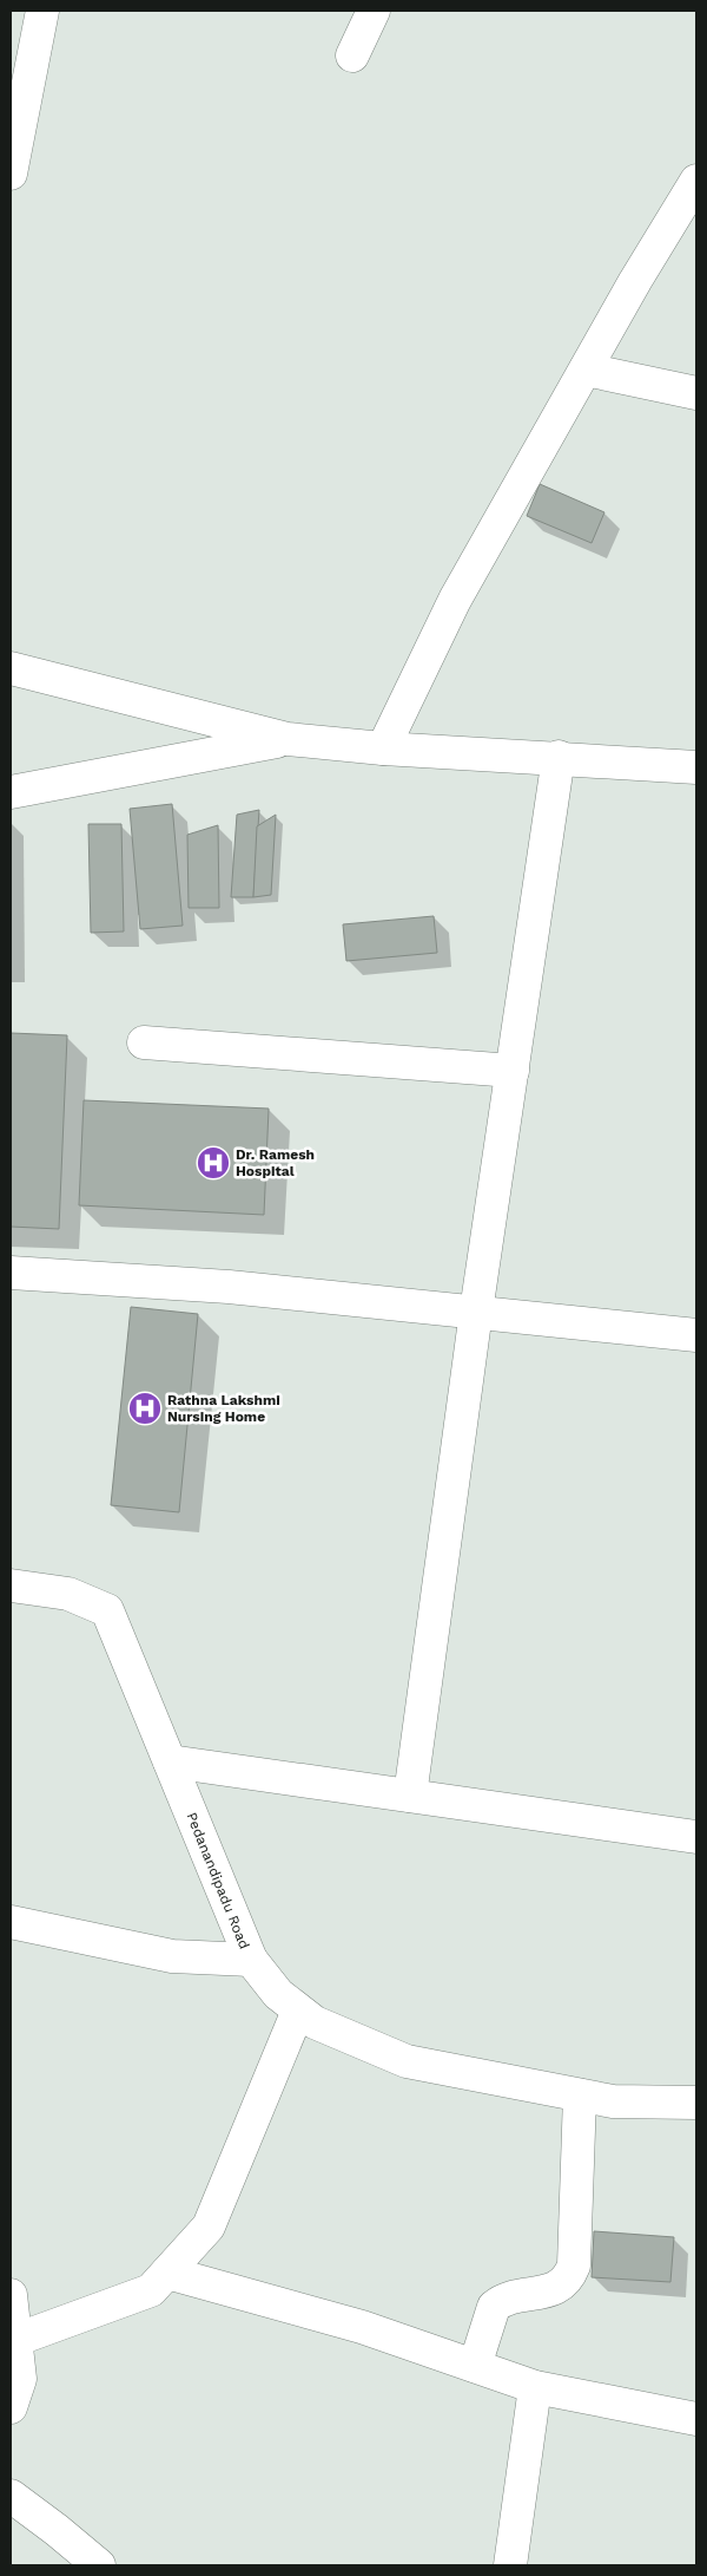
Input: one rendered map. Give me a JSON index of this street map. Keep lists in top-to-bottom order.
{
  "streets": {
    "street": ["Pedanandipadu Road"]
  },
  "places": {
    "hospital": ["Dr. Ramesh Hospital", "Rathna Lakshmi Nursing Home"]
  }
}
